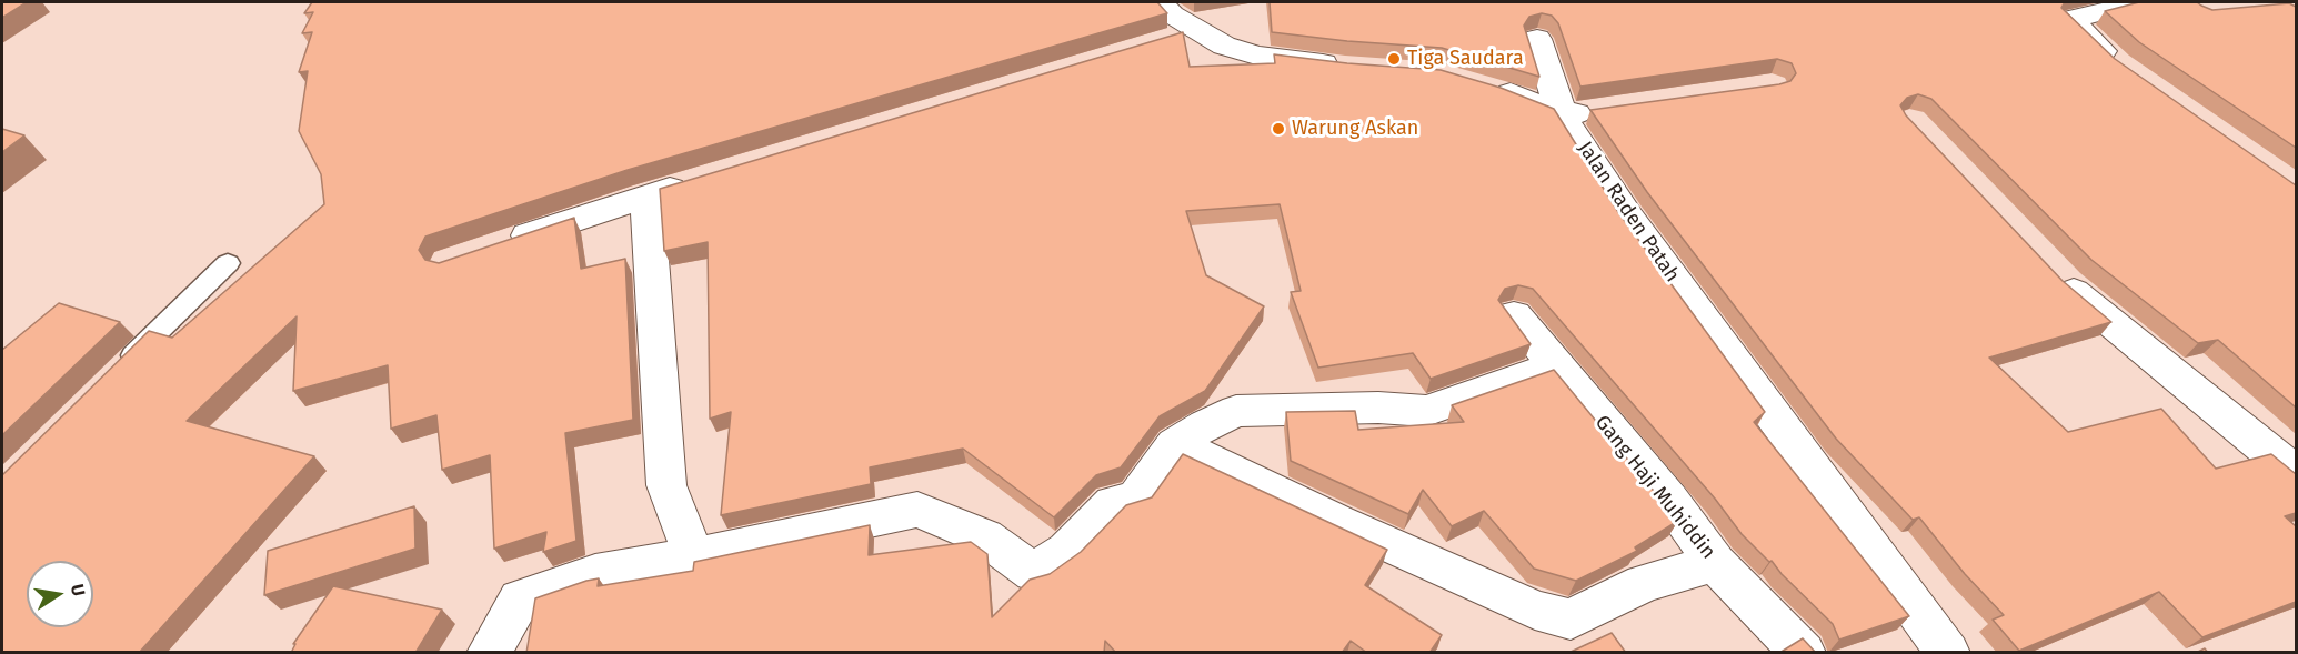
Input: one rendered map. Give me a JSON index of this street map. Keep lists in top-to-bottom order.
{
  "streets": {
    "street": ["Jalan Raden Patah", "Gang Haji Muhiddin"]
  },
  "places": ["Tiga Saudara", "Warung Askan"],
  "north": "right"
}
